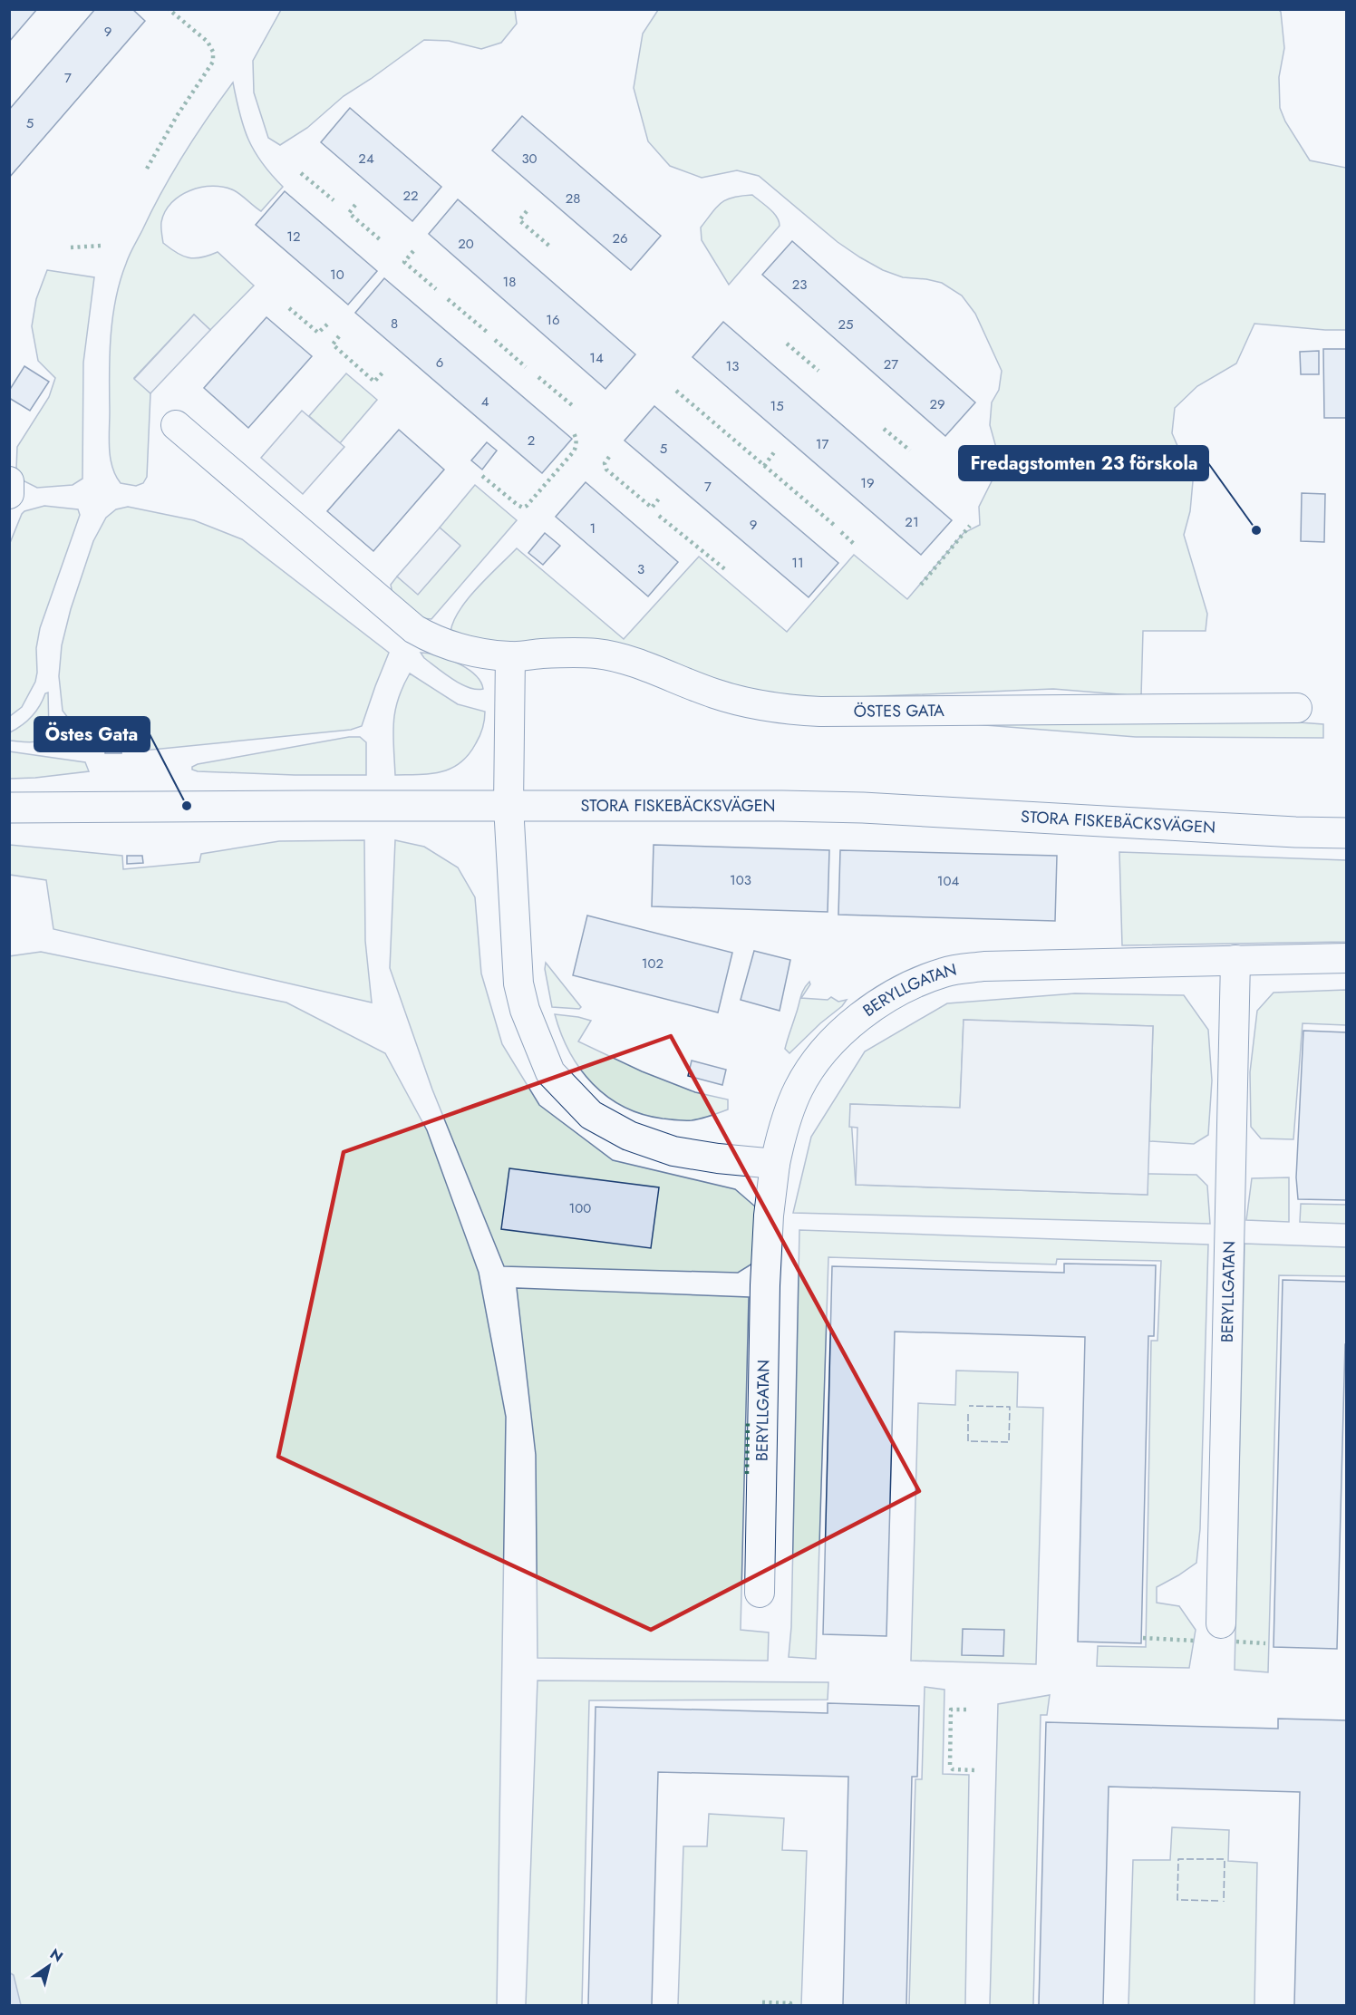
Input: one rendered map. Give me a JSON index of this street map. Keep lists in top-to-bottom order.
{
  "streets": {
    "street": ["ÖSTES GATA", "STORA FISKEBÄCKSVÄGEN", "BERYLLGATAN"]
  },
  "places": ["Fredagstomten 23 förskola", "Östes Gata"],
  "house_numbers": [
    "9",
    "7",
    "5",
    "24",
    "30",
    "22",
    "28",
    "12",
    "26",
    "20",
    "10",
    "18",
    "23",
    "16",
    "8",
    "25",
    "14",
    "6",
    "27",
    "13",
    "4",
    "29",
    "15",
    "2",
    "17",
    "5",
    "19",
    "7",
    "21",
    "9",
    "1",
    "11",
    "3",
    "103",
    "104",
    "102",
    "100"
  ],
  "north": "top right"
}
